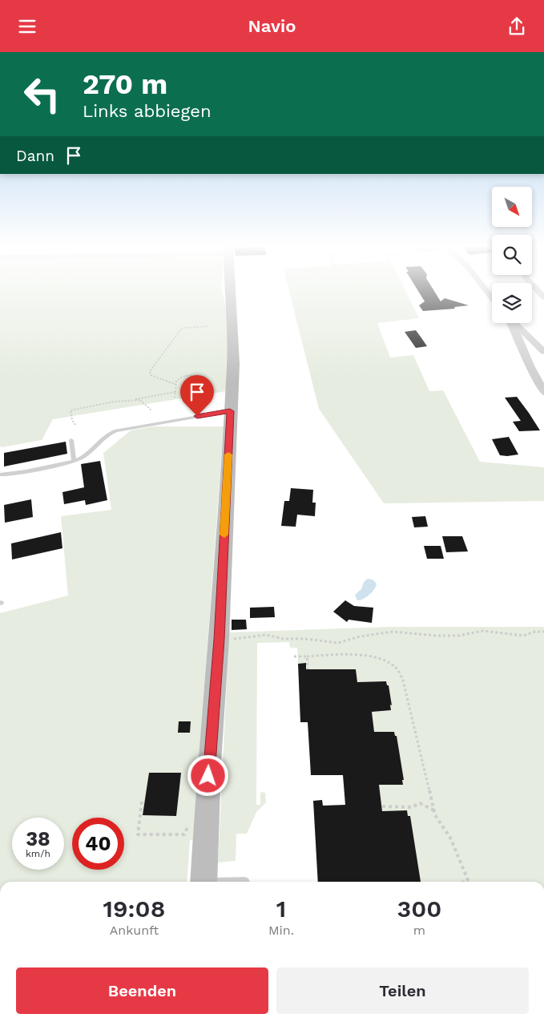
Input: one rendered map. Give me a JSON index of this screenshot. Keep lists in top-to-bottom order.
{
  "north": "bottom right",
  "page": {
    "header": "Navio",
    "turn": ["270 m", "Links abbiegen"],
    "then": "Dann",
    "speed": "38 km/h",
    "limit": "40",
    "eta": [
      "19:08",
      "Ankunft",
      "1",
      "Min.",
      "300",
      "m"
    ],
    "buttons": ["Beenden", "Teilen"]
  }
}
